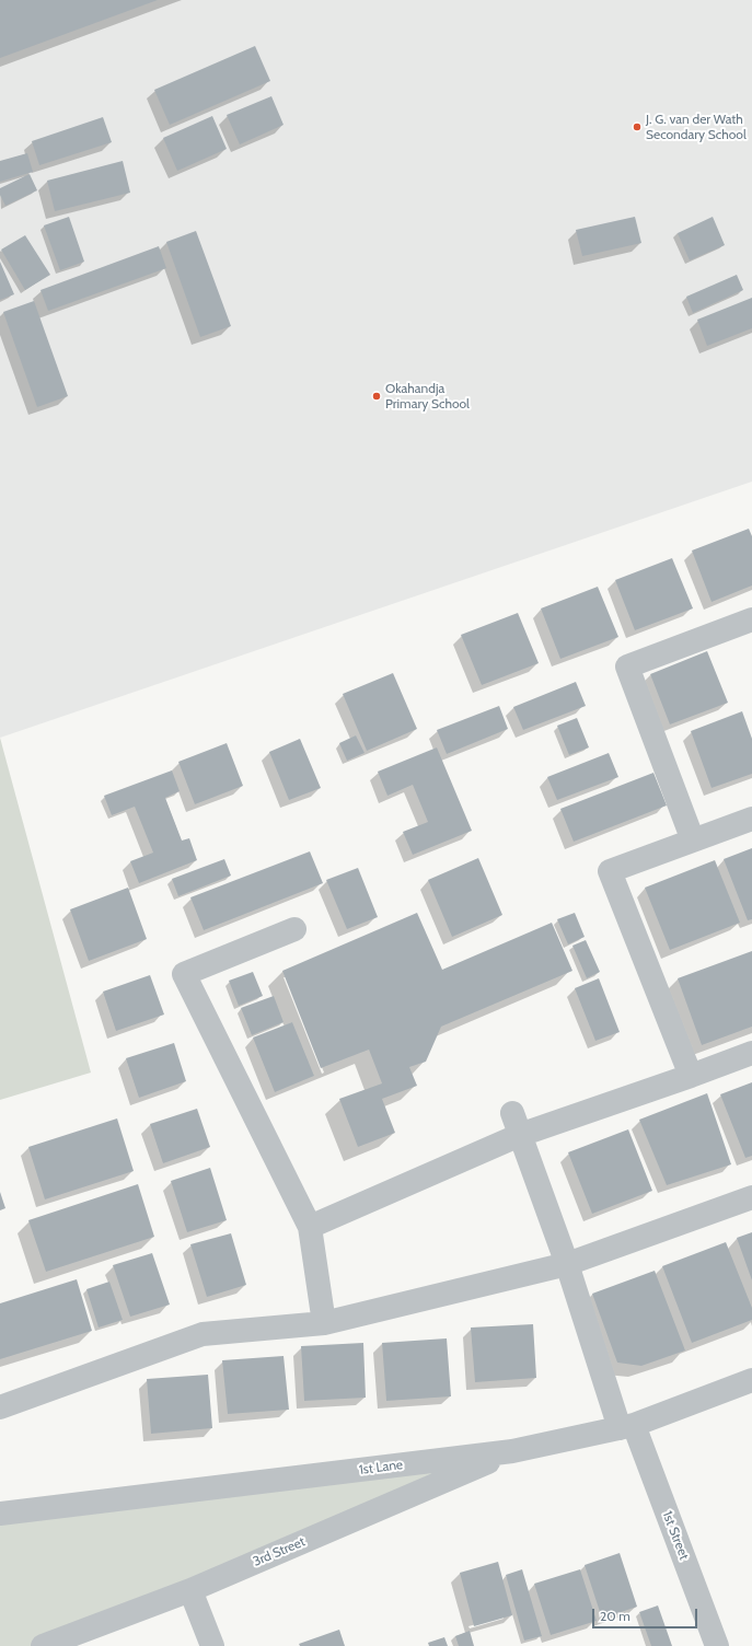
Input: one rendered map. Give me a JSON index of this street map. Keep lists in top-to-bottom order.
{
  "streets": {
    "street": ["1st Lane", "1st Street", "3rd Street"]
  },
  "crossings": [
    ["1st Lane", "1st Street"],
    ["1st Lane", "3rd Street"]
  ],
  "places": ["J. G. van der Wath Secondary School", "Okahandja Primary School"],
  "scale_bar": "20 m"
}
